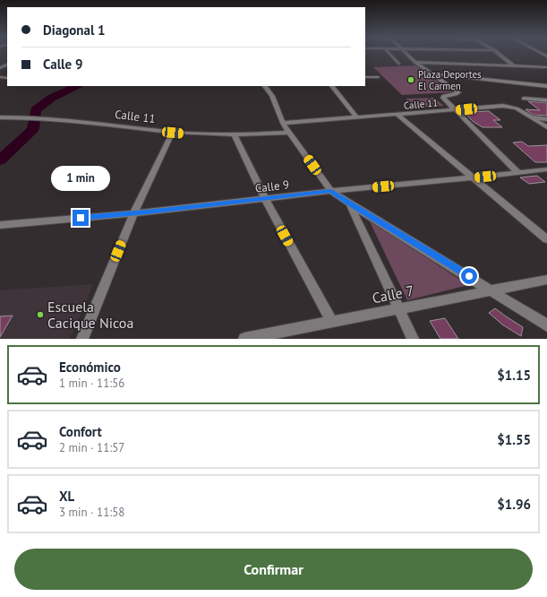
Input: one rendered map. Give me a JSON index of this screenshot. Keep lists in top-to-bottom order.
{
  "streets": {
    "street": ["Calle 11", "Calle 9", "Calle 7"]
  },
  "places": ["Plaza Deportes El Carmen", "Escuela Cacique Nicoa"],
  "page": {
    "banner": ["Diagonal 1", "Calle 9"],
    "bubble": "1 min",
    "list": [
      {
        "name": "Económico",
        "note": "1 min · 11:56",
        "value": "$1.15"
      },
      {
        "name": "Confort",
        "note": "2 min · 11:57",
        "value": "$1.55"
      },
      {
        "name": "XL",
        "note": "3 min · 11:58",
        "value": "$1.96"
      }
    ],
    "buttons": "Confirmar"
  }
}
